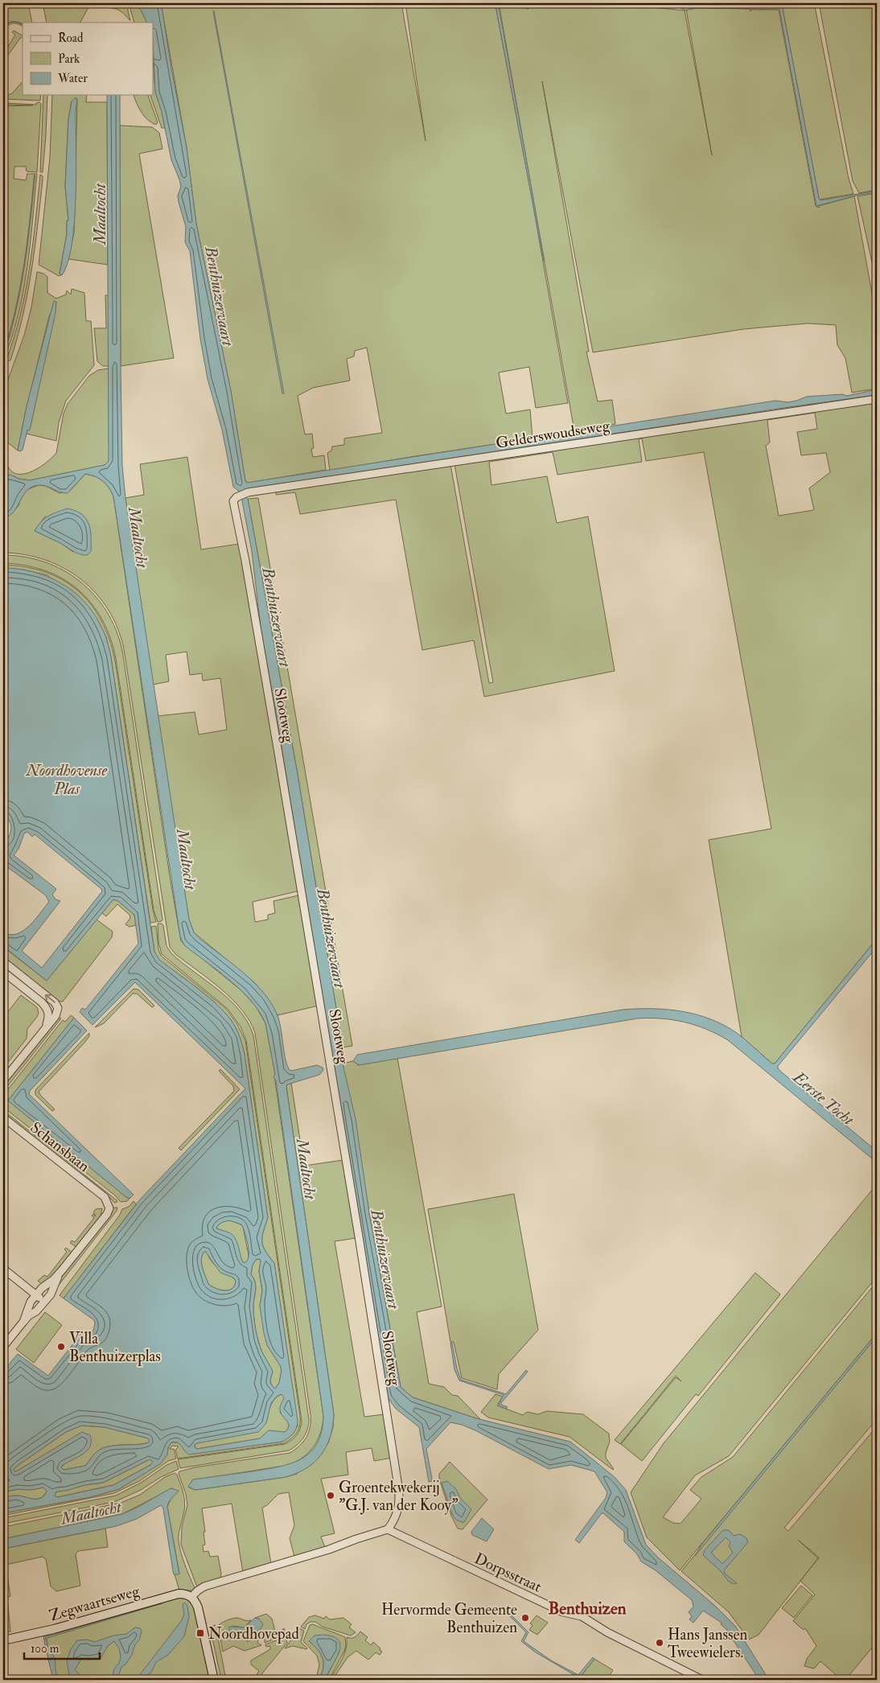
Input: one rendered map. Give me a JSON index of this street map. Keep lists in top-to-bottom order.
{
  "streets": {
    "main road": ["Zegwaartseweg"],
    "street": [
      "Gelderswoudseweg",
      "Slootweg",
      "Schansbaan",
      "Dorpsstraat"
    ]
  },
  "crossings": [
    ["Gelderswoudseweg", "Slootweg"],
    ["Slootweg", "Dorpsstraat"]
  ],
  "districts": ["Benthuizen"],
  "water": [
    "Maaltocht",
    "Benthuizervaart",
    "Noordhovense Plas",
    "Eerste Tocht"
  ],
  "places": {
    "other": [
      "Villa Benthuizerplas",
      "Groentekwekerij \"G.J. van der Kooy\"",
      "Hervormde Gemeente Benthuizen",
      "Hans Janssen Tweewielers."
    ],
    "transit": ["Noordhovepad"]
  },
  "legend": ["Road", "Park", "Water"],
  "scale_bar": "100 m"
}
